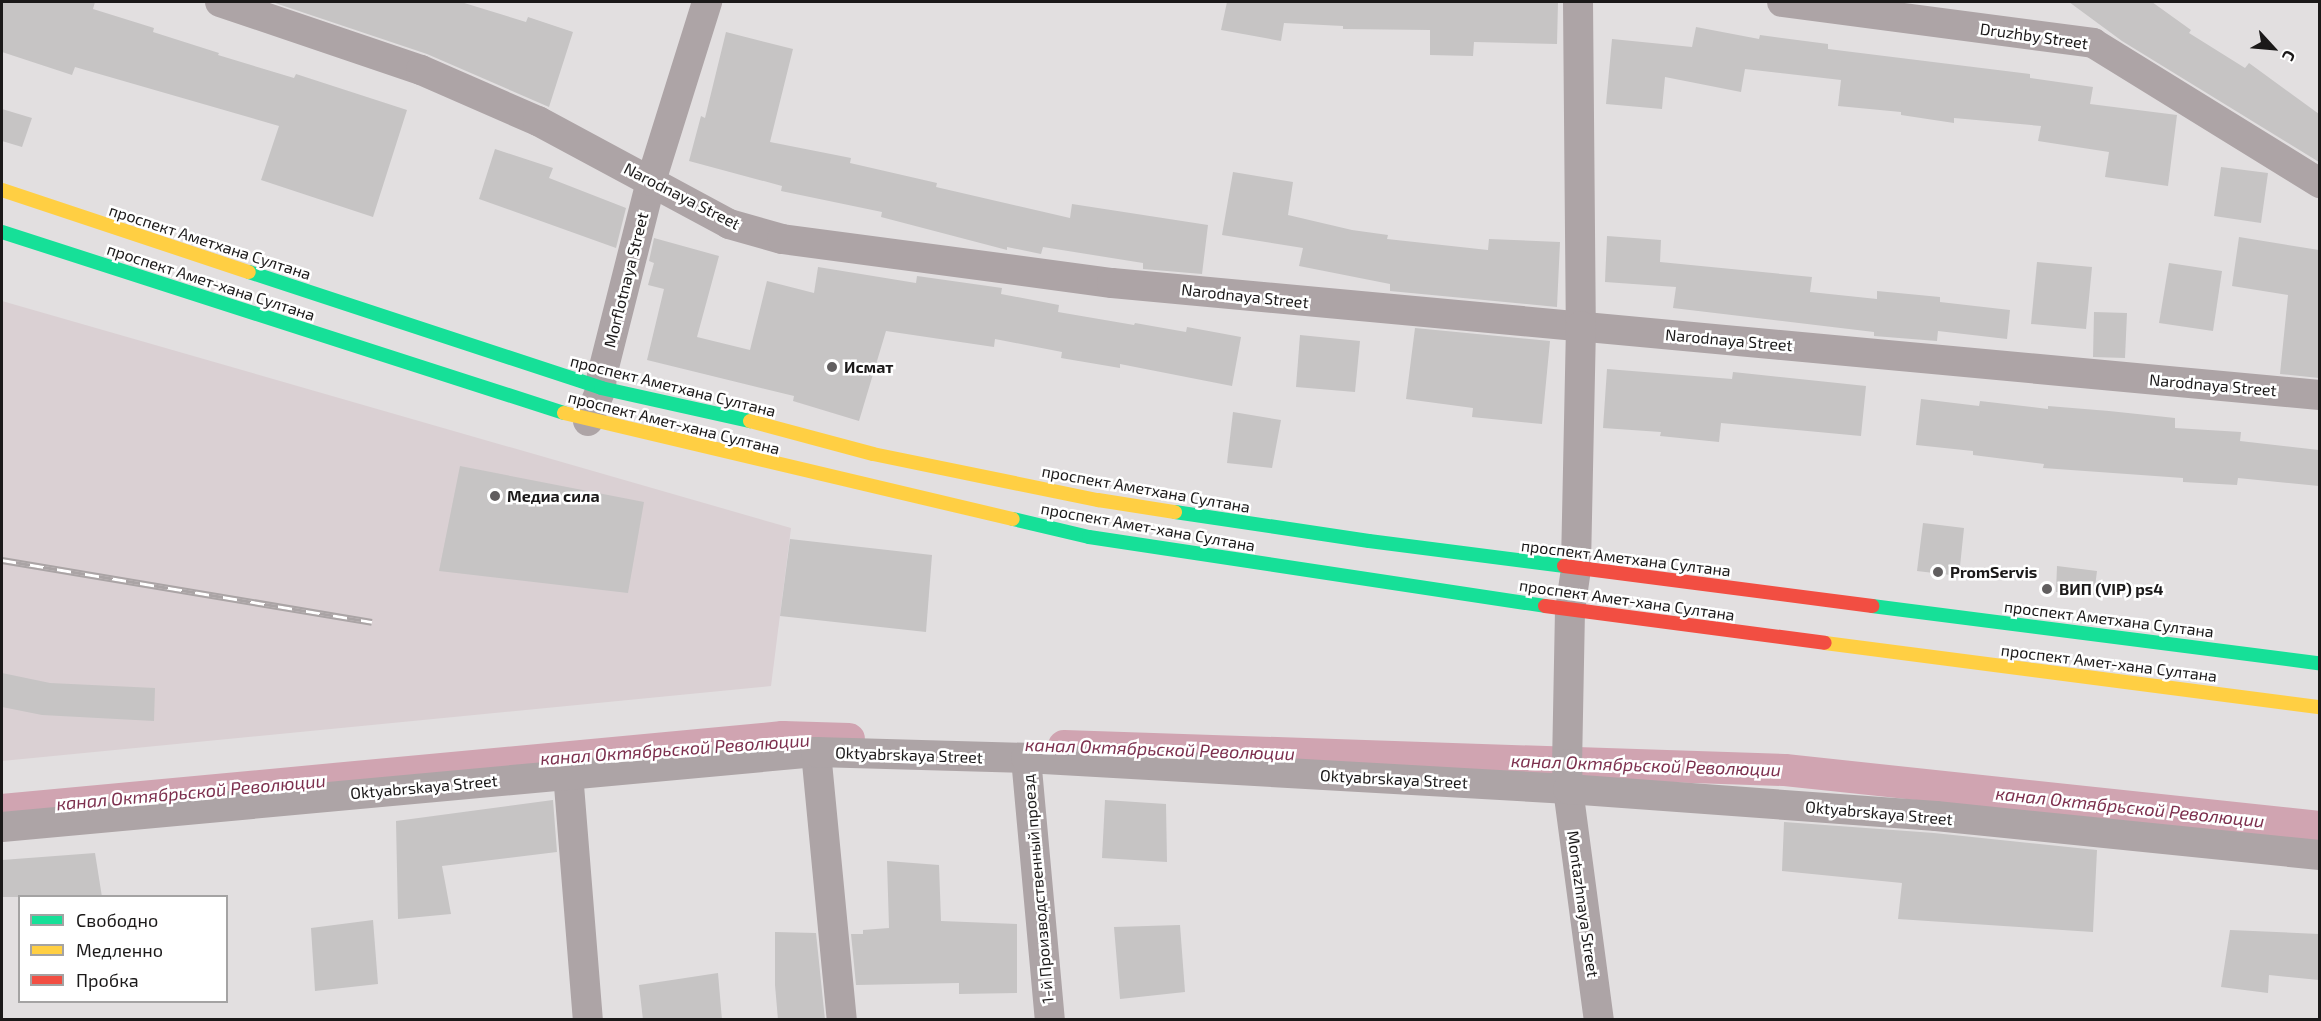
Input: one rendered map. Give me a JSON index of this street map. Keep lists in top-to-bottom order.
{
  "streets": {
    "main road": ["проспект Аметхана Султана", "проспект Амет-хана Султана"],
    "street": [
      "Druzhby Street",
      "Narodnaya Street",
      "Morflotnaya Street",
      "Oktyabrskaya Street",
      "1-й Производственный проезд",
      "Montazhnaya Street"
    ]
  },
  "crossings": [
    ["Narodnaya Street", "Morflotnaya Street"],
    ["Narodnaya Street", "Montazhnaya Street"],
    ["проспект Аметхана Султана", "Morflotnaya Street"],
    ["проспект Аметхана Султана", "Montazhnaya Street"],
    ["Morflotnaya Street", "проспект Амет-хана Султана"],
    ["проспект Амет-хана Султана", "Montazhnaya Street"],
    ["Oktyabrskaya Street", "1-й Производственный проезд"],
    ["Oktyabrskaya Street", "Montazhnaya Street"]
  ],
  "water": ["канал Октябрьской Революции"],
  "places": [
    "Исмат",
    "Медиа сила",
    "PromServis",
    "ВИП (VIP) ps4"
  ],
  "legend": ["Свободно", "Медленно", "Пробка"],
  "north": "bottom right"
}
